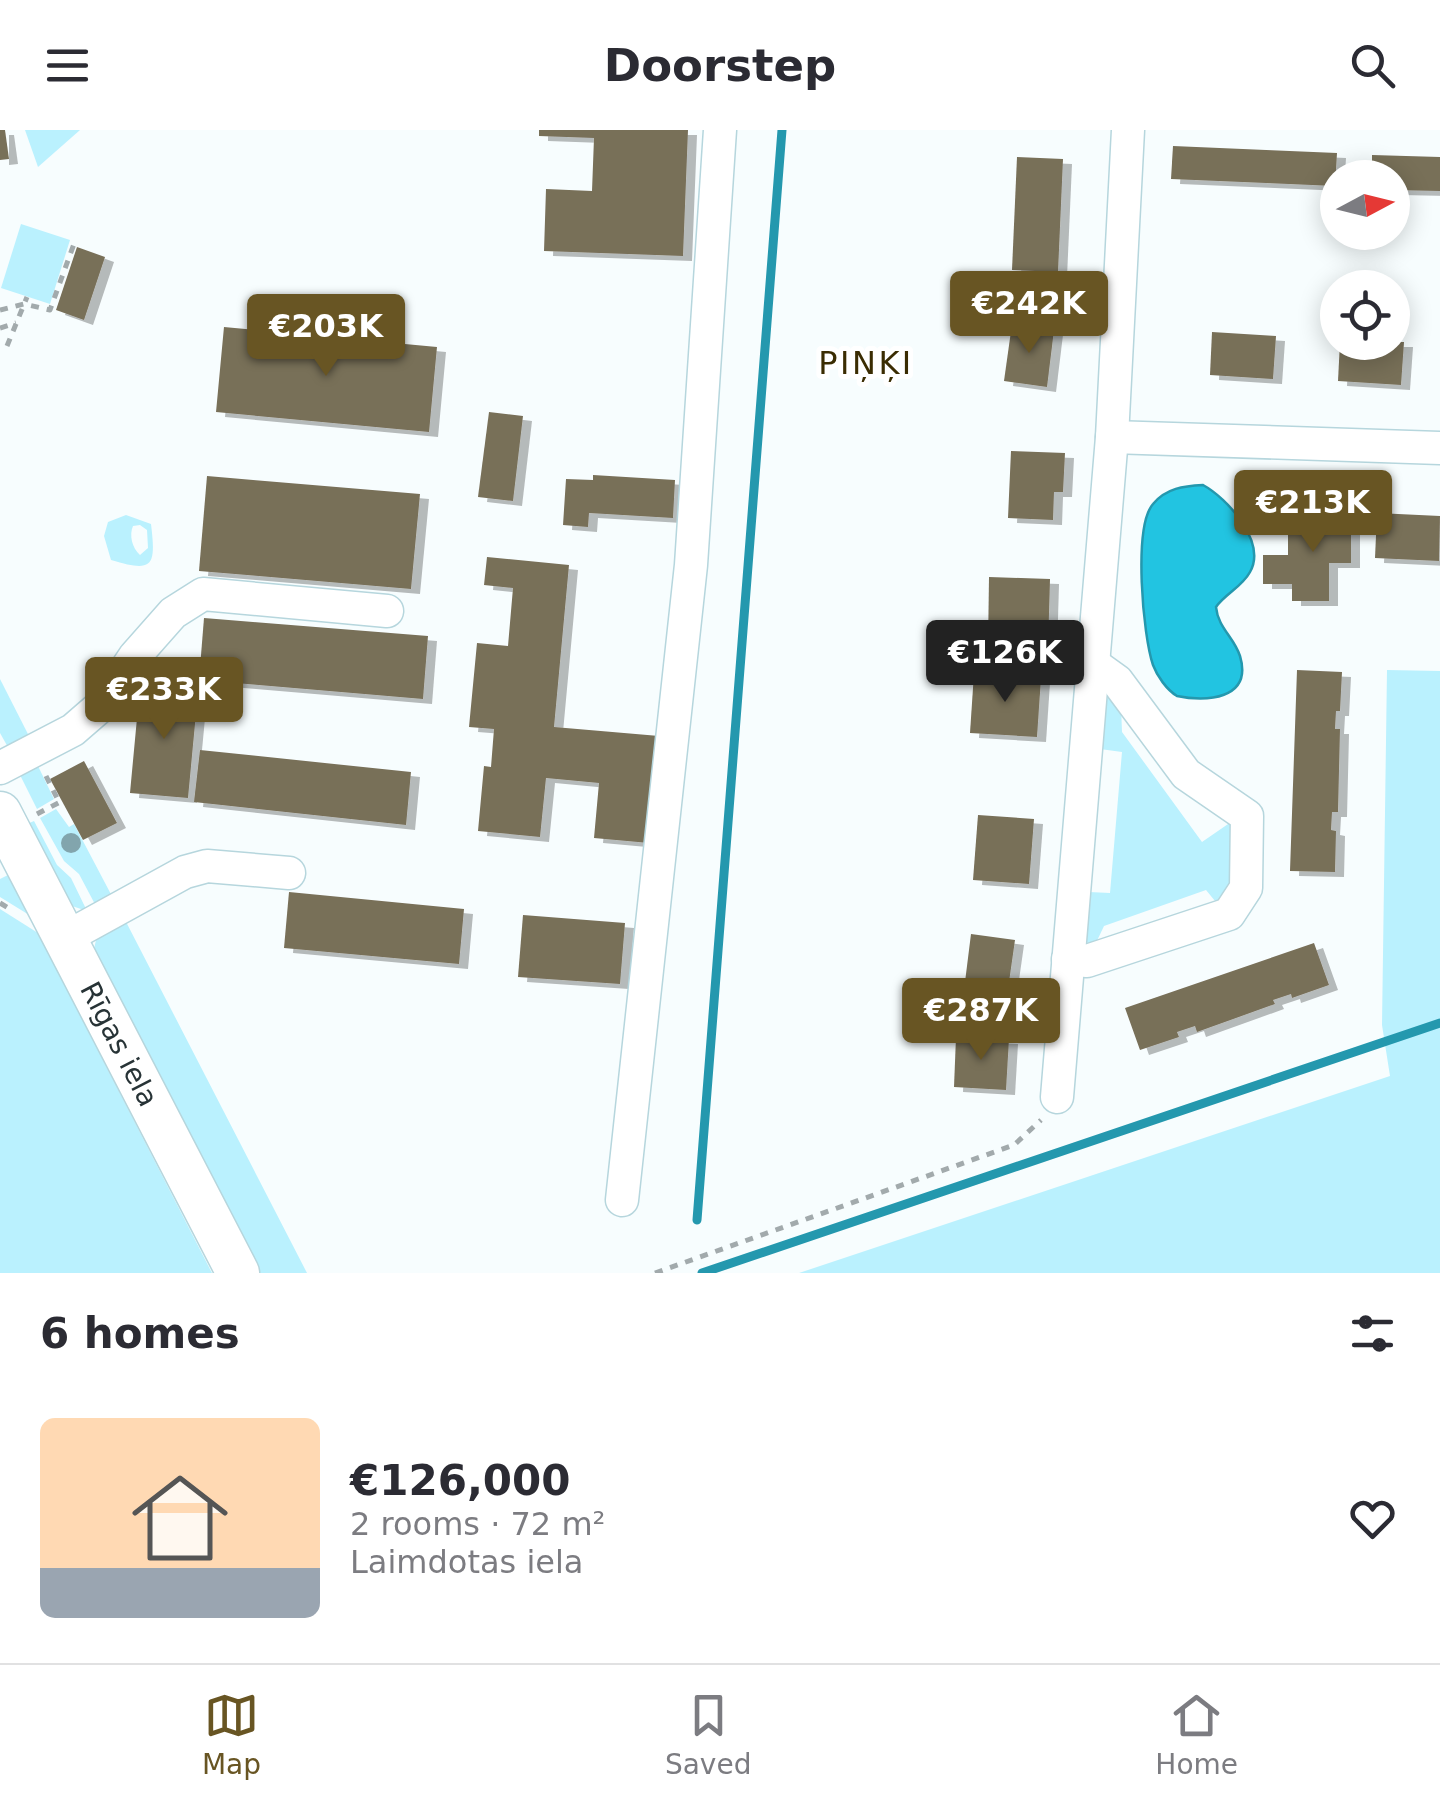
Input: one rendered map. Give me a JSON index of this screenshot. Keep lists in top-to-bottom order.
{
  "streets": {
    "main road": ["Rīgas iela"]
  },
  "districts": ["PIŅĶI"],
  "north": "right",
  "page": {
    "header": "Doorstep",
    "price": [
      "€242K",
      "€203K",
      "€213K",
      "€126K",
      "€233K",
      "€287K"
    ],
    "heading": "6 homes",
    "list": [
      {
        "name": "€126,000",
        "note": "2 rooms · 72 m² · Laimdotas iela"
      }
    ],
    "tabs": ["Map", "Saved", "Home"]
  }
}
